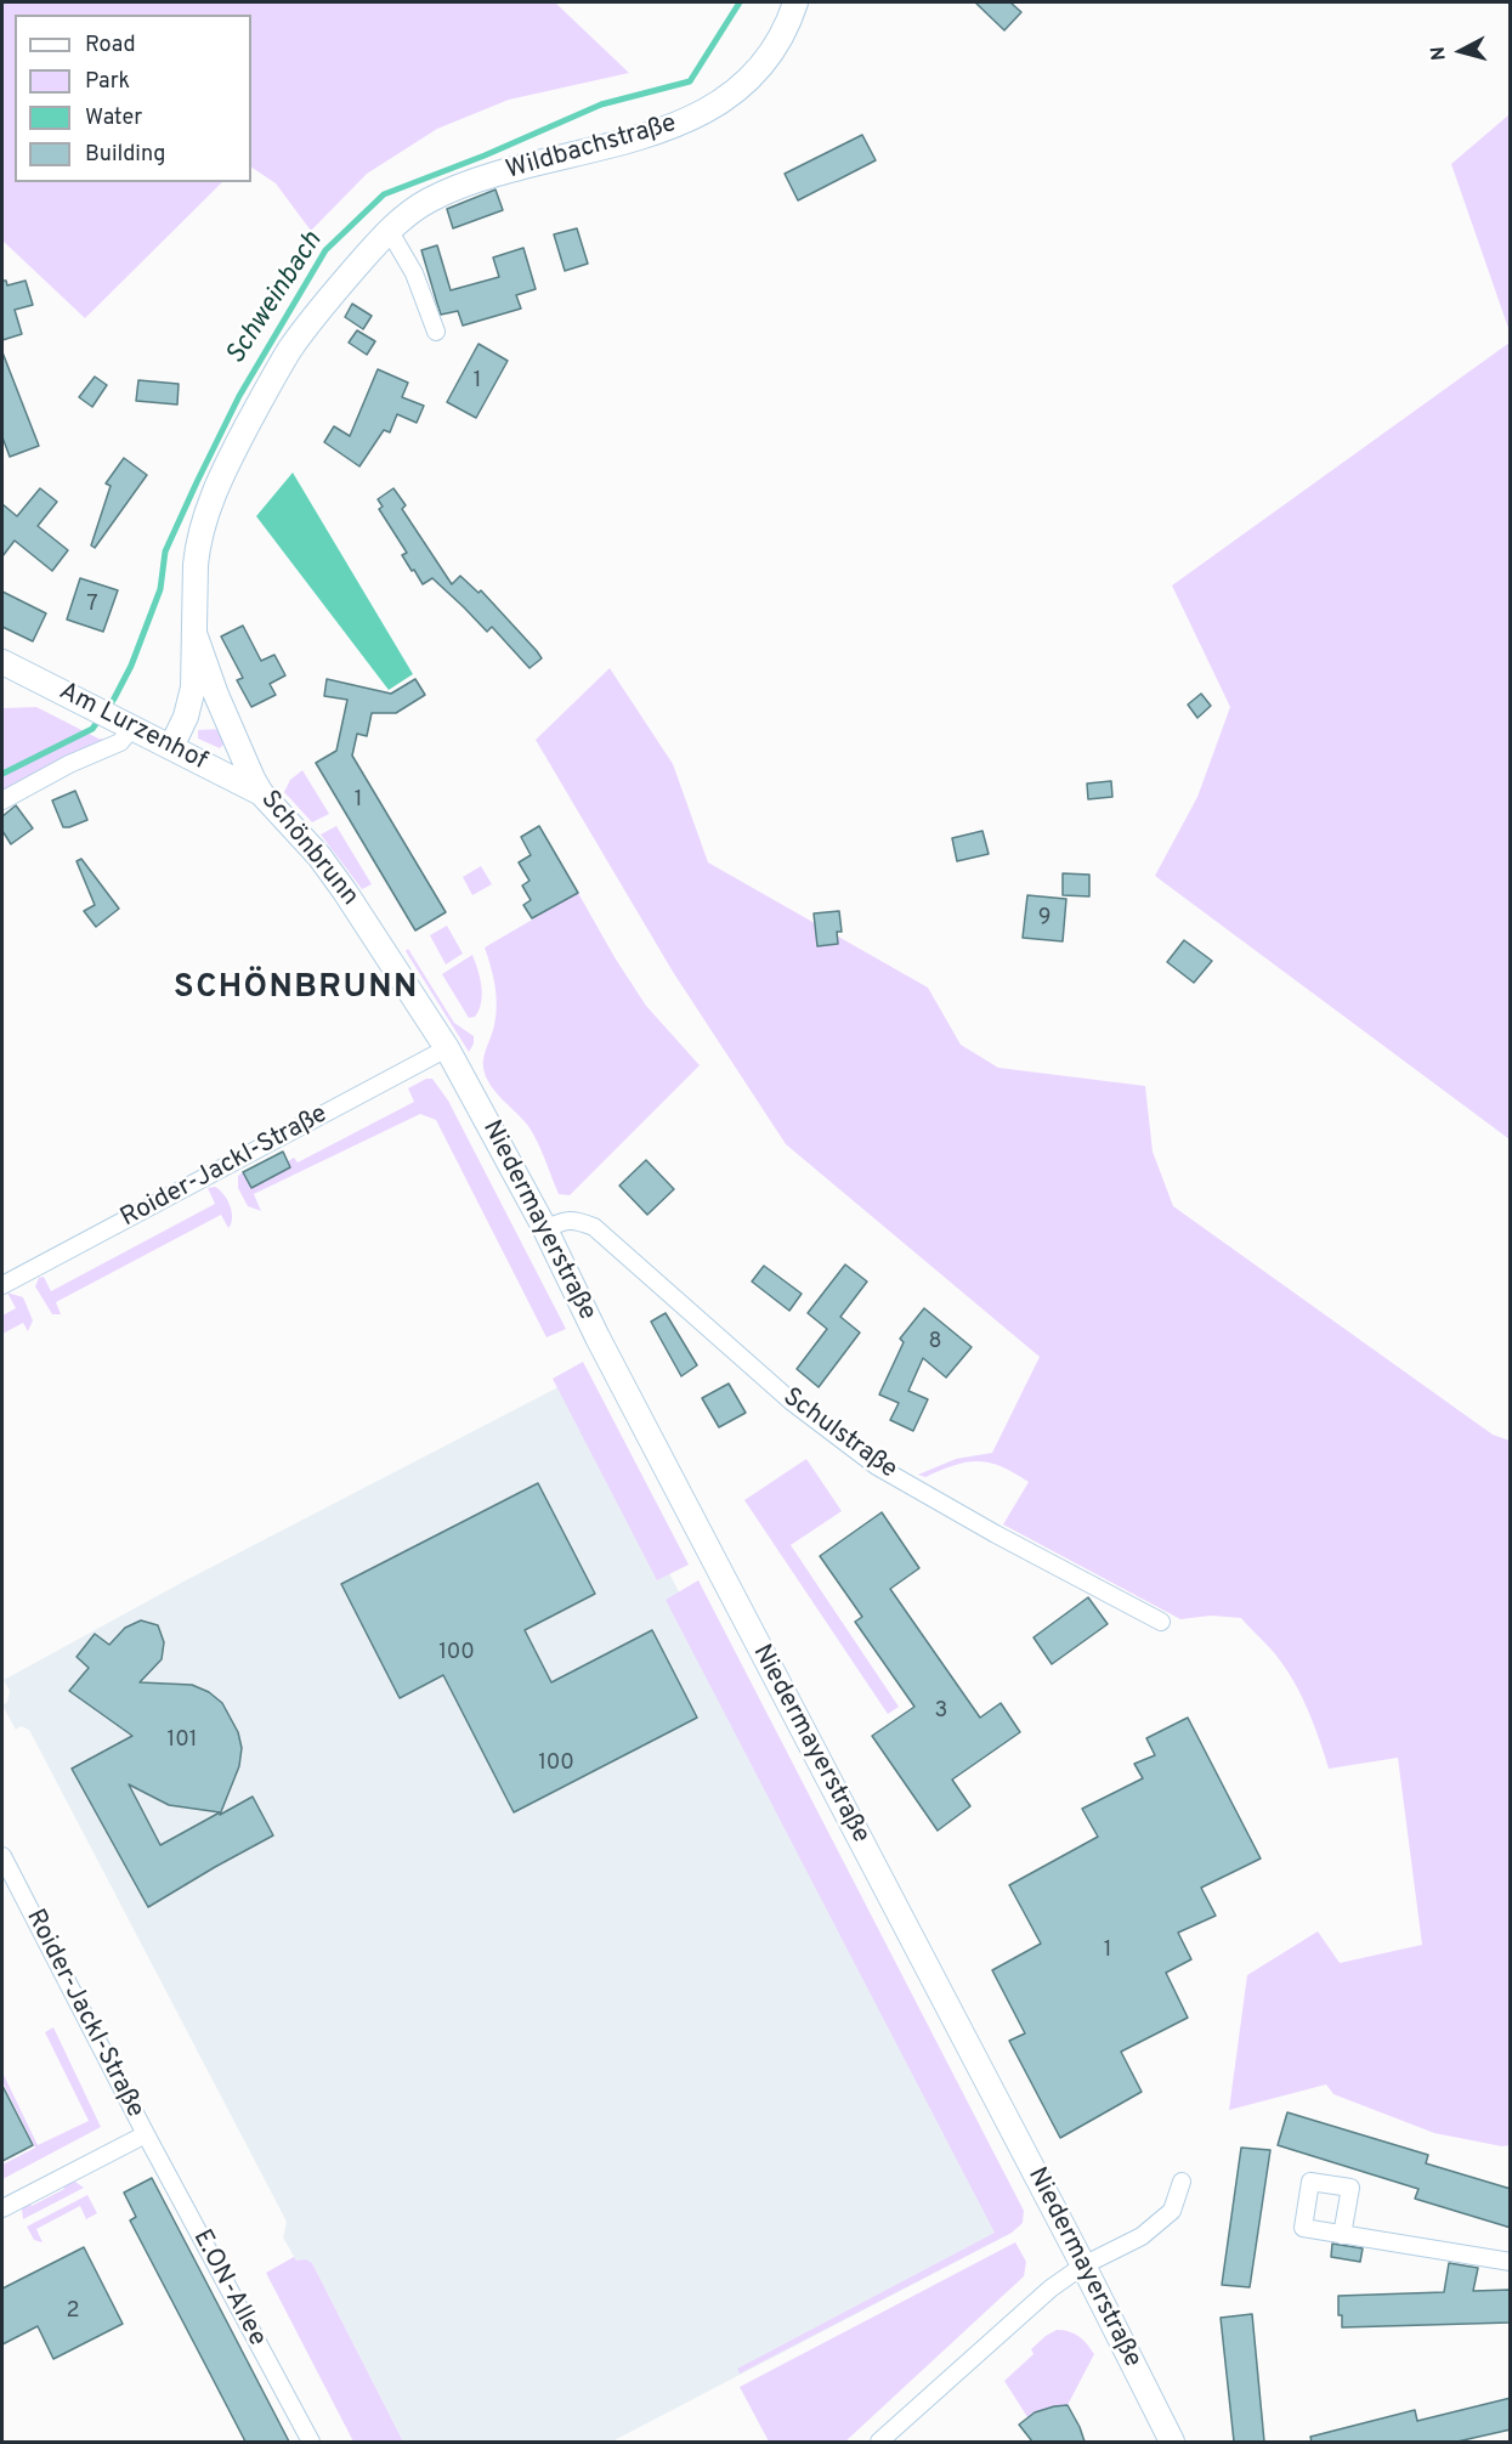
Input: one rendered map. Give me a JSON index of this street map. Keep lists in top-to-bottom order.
{
  "streets": {
    "main road": [
      "Wildbachstraße",
      "Am Lurzenhof",
      "Schönbrunn",
      "Niedermayerstraße"
    ],
    "street": ["Roider-Jackl-Straße", "Schulstraße", "E.ON-Allee"]
  },
  "crossings": [
    ["Wildbachstraße", "Schönbrunn"],
    ["Am Lurzenhof", "Schönbrunn"],
    ["Schönbrunn", "Roider-Jackl-Straße"],
    ["Schönbrunn", "Niedermayerstraße"],
    ["Roider-Jackl-Straße", "Niedermayerstraße"],
    ["Roider-Jackl-Straße", "E.ON-Allee"],
    ["Niedermayerstraße", "Schulstraße"]
  ],
  "districts": ["SCHÖNBRUNN"],
  "water": ["Schweinbach"],
  "house_numbers": [
    "1",
    "7",
    "1",
    "9",
    "8",
    "100",
    "3",
    "101",
    "100",
    "1",
    "2"
  ],
  "legend": [
    "Road",
    "Park",
    "Water",
    "Building"
  ],
  "north": "left"
}
